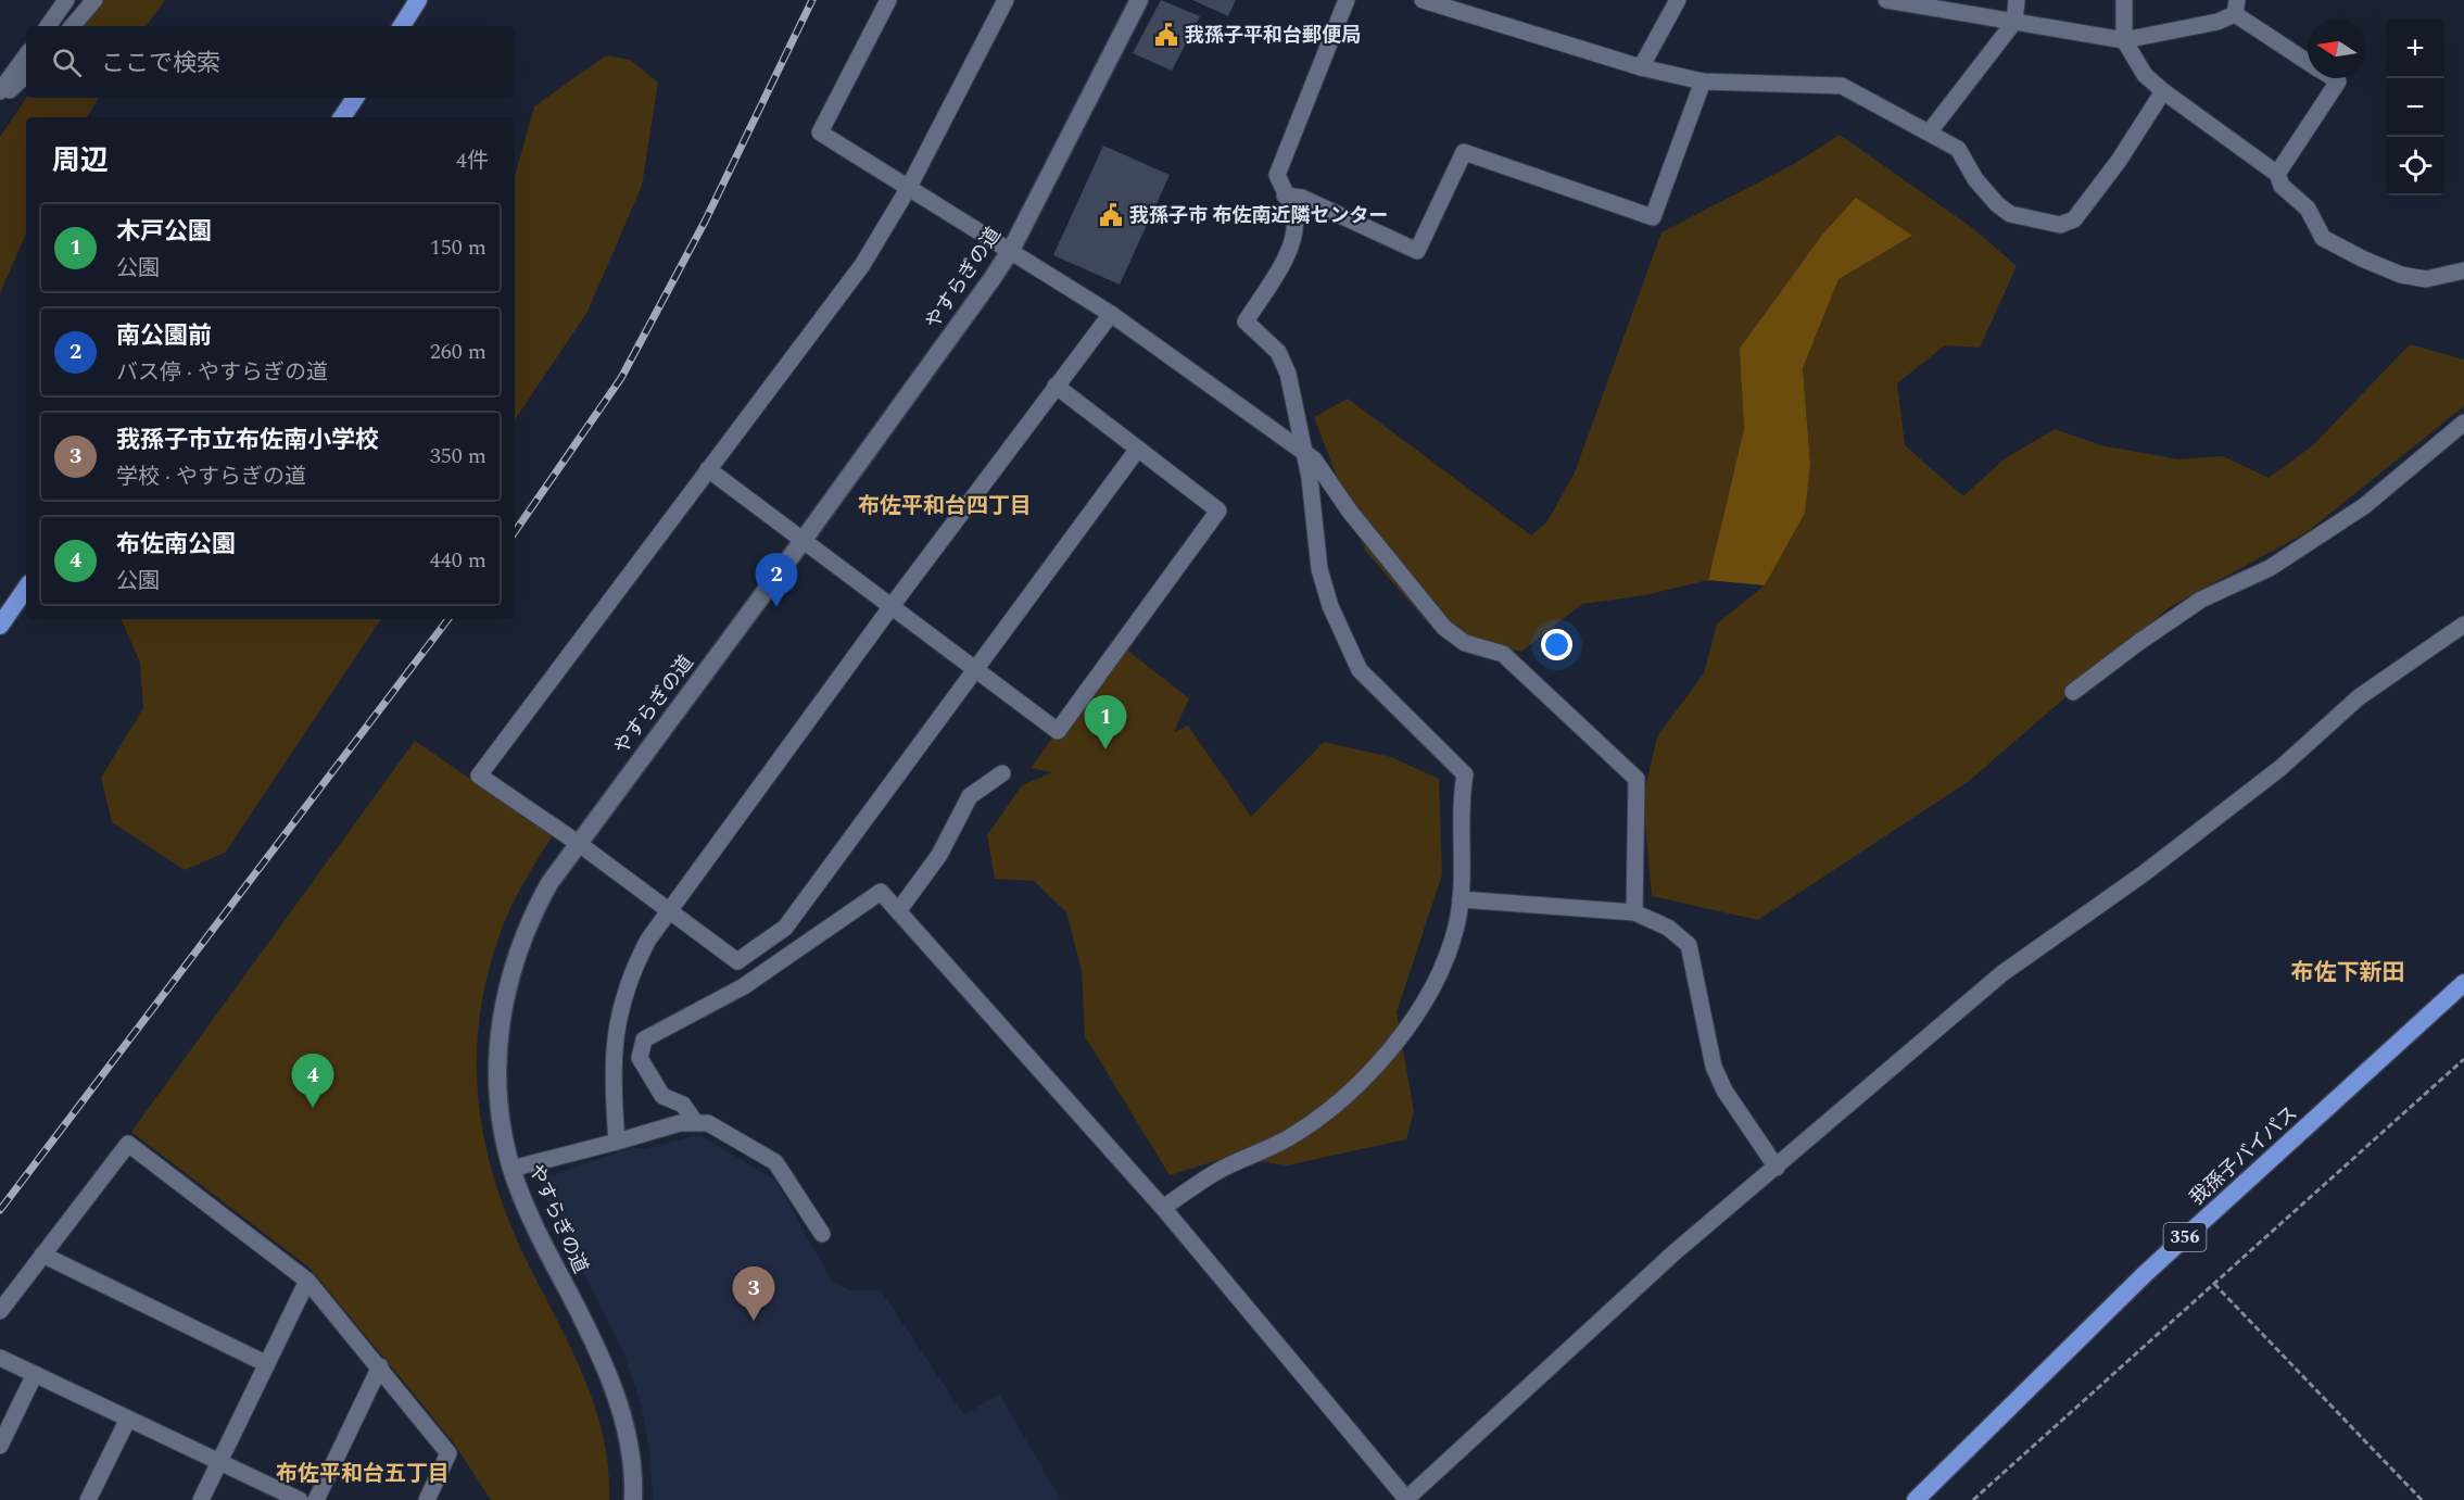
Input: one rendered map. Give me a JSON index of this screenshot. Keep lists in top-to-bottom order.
{
  "streets": {
    "highway": ["我孫子バイパス", "356"],
    "street": ["やすらぎの道"]
  },
  "districts": ["布佐平和台四丁目", "布佐下新田", "布佐平和台五丁目"],
  "places": {
    "public building": ["我孫子平和台郵便局", "我孫子市 布佐南近隣センター"]
  },
  "north": "left",
  "page": {
    "map_buttons": ["+", "−"],
    "search": "ここで検索",
    "heading": ["周辺", "4件"],
    "list": [
      {
        "mark": "1",
        "name": "木戸公園",
        "note": "公園",
        "value": "150 m"
      },
      {
        "mark": "2",
        "name": "南公園前",
        "note": "バス停 · やすらぎの道",
        "value": "260 m"
      },
      {
        "mark": "3",
        "name": "我孫子市立布佐南小学校",
        "note": "学校 · やすらぎの道",
        "value": "350 m"
      },
      {
        "mark": "4",
        "name": "布佐南公園",
        "note": "公園",
        "value": "440 m"
      }
    ],
    "pins": [
      "2",
      "1",
      "4",
      "3"
    ]
  }
}
